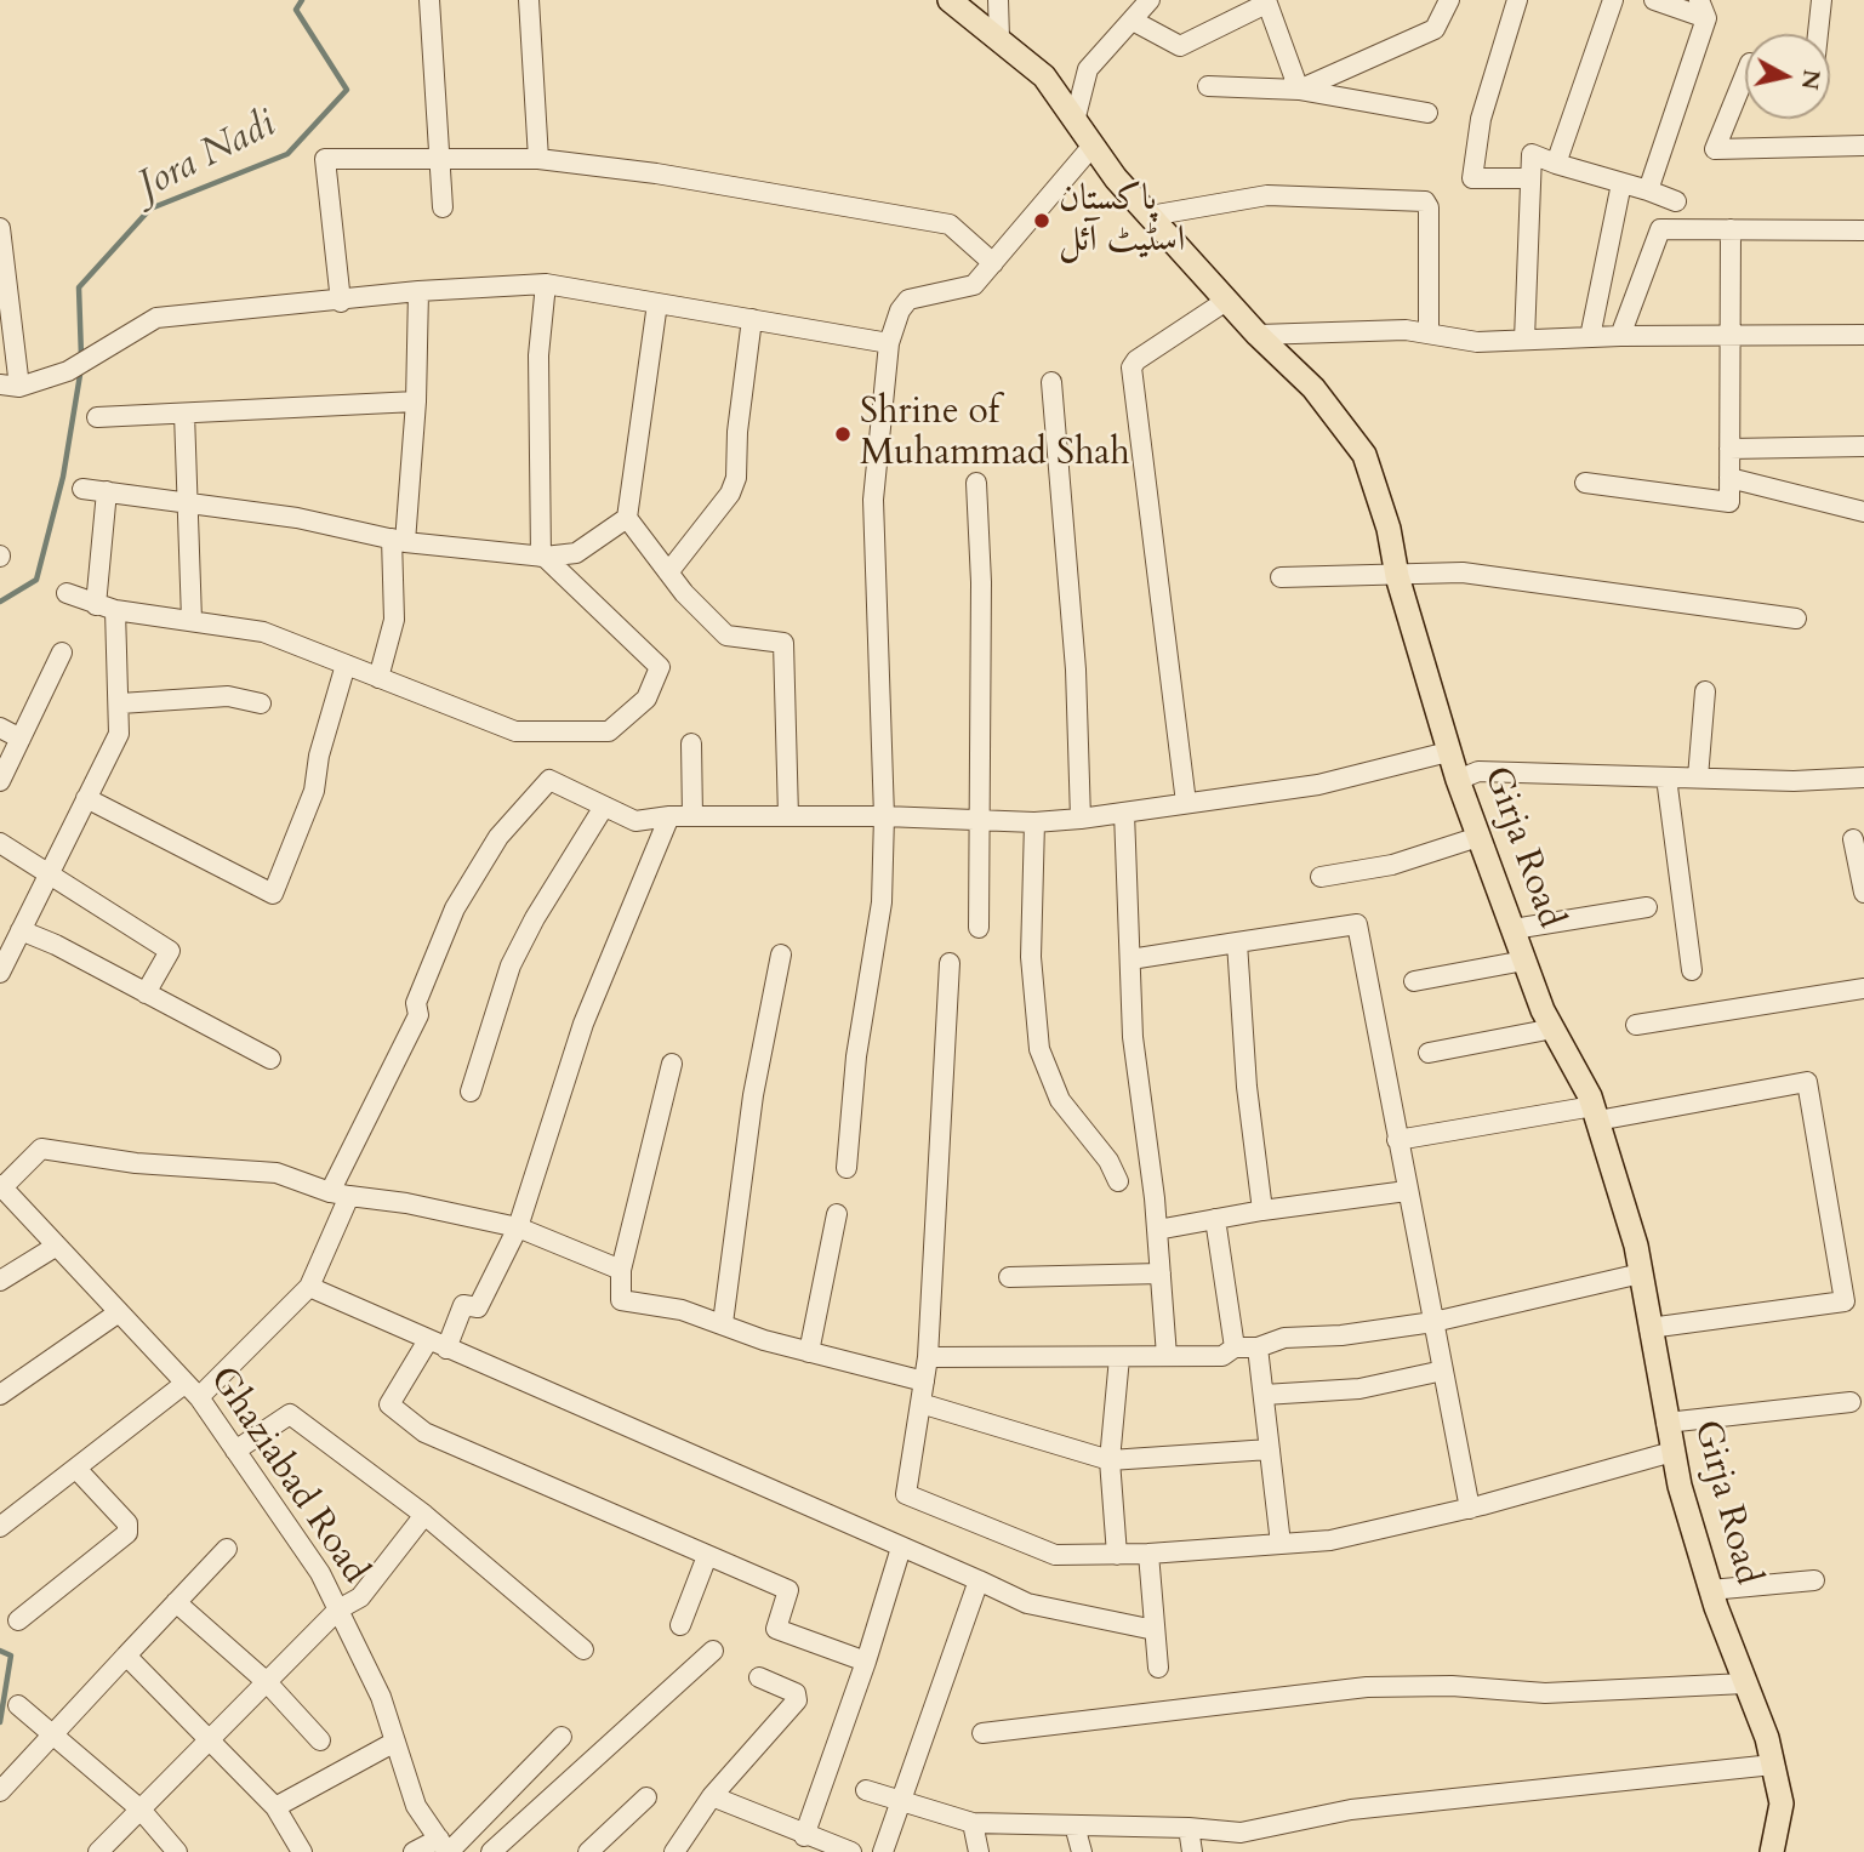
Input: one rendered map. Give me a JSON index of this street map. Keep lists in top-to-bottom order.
{
  "streets": {
    "main road": ["Girja Road"],
    "street": ["Ghaziabad Road"]
  },
  "water": ["Jora Nadi"],
  "places": ["پاکستان اسٹیٹ آئل", "Shrine of Muhammad Shah"],
  "north": "right"
}
